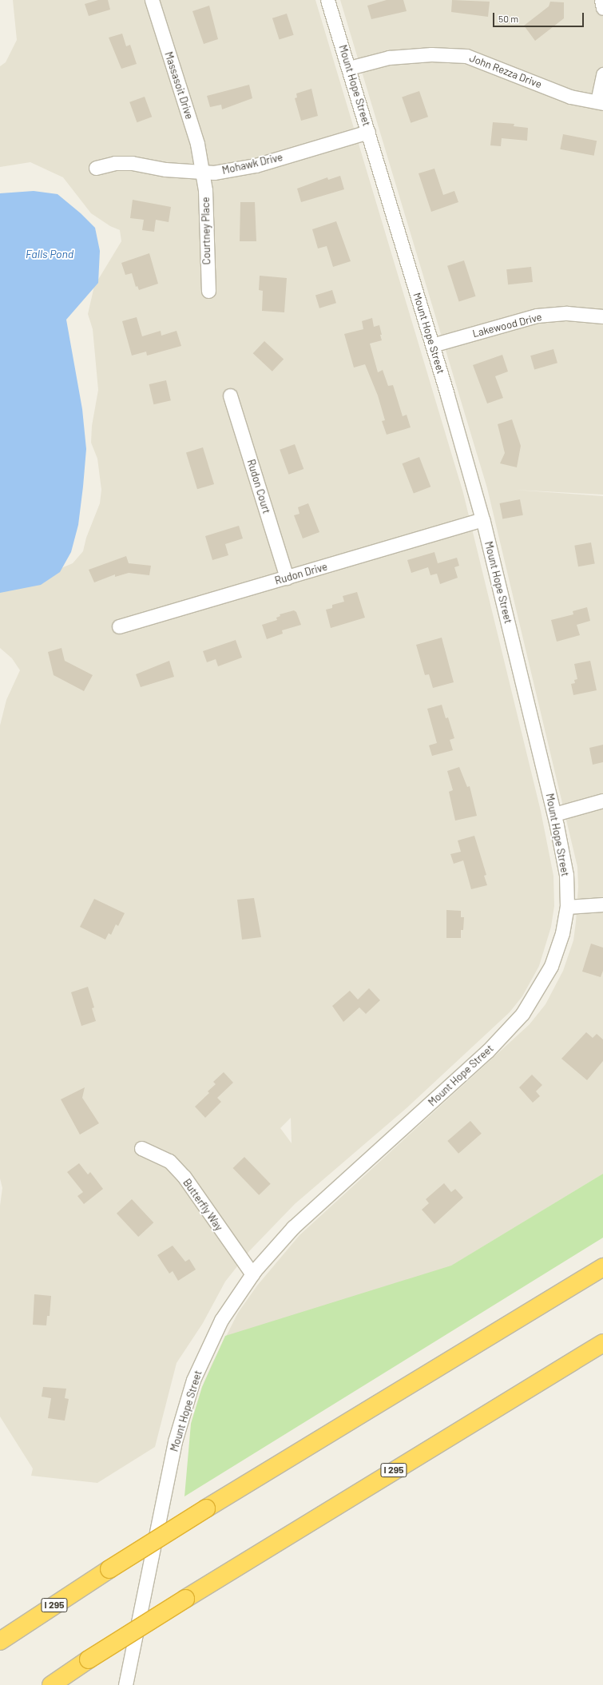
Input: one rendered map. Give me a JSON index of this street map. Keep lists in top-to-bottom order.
{
  "streets": {
    "highway": ["I 295"],
    "street": [
      "John Rezza Drive",
      "Massasoit Drive",
      "Mount Hope Street",
      "Mohawk Drive",
      "Courtney Place",
      "Lakewood Drive",
      "Rudon Court",
      "Rudon Drive",
      "Butterfly Way"
    ]
  },
  "crossings": [
    ["John Rezza Drive", "Mount Hope Street"],
    ["Massasoit Drive", "Mohawk Drive"],
    ["Massasoit Drive", "Courtney Place"],
    ["Mount Hope Street", "Mohawk Drive"],
    ["Mount Hope Street", "Lakewood Drive"],
    ["Mount Hope Street", "Rudon Drive"],
    ["Mount Hope Street", "Butterfly Way"],
    ["Mohawk Drive", "Courtney Place"],
    ["Rudon Court", "Rudon Drive"]
  ],
  "water": ["Falls Pond"],
  "scale_bar": "50 m"
}
